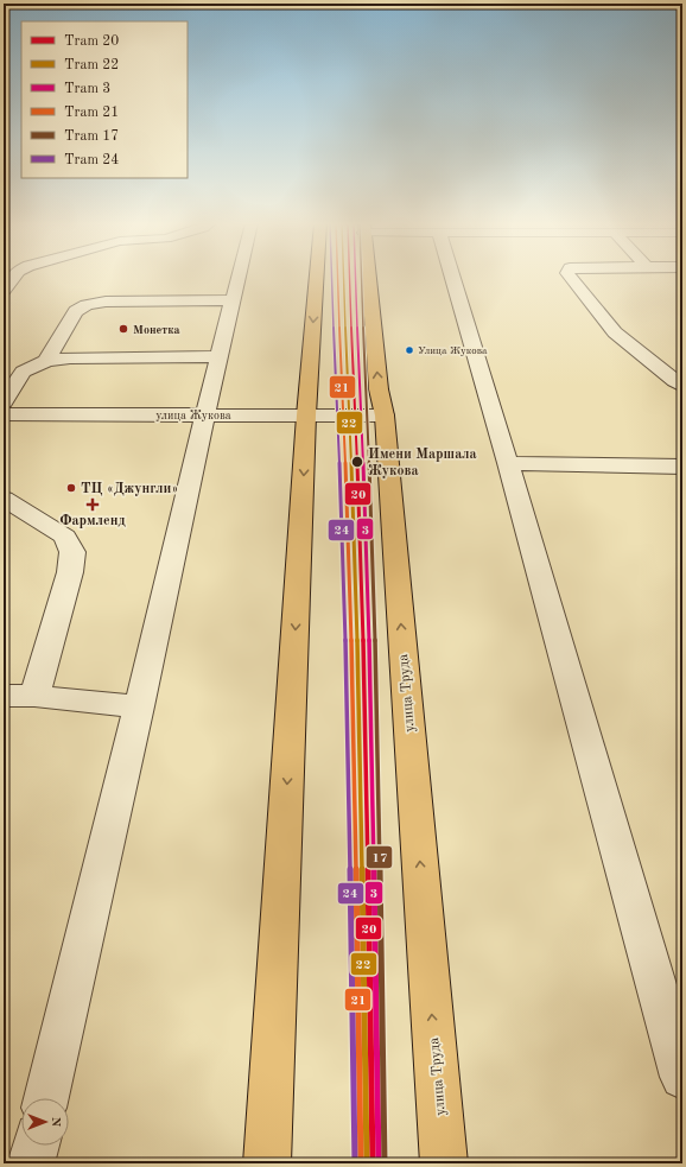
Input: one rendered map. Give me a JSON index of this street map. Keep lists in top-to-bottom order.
{
  "streets": {
    "main road": ["улица Труда"],
    "street": ["улица Жукова"]
  },
  "crossings": [
    ["улица Жукова", "улица Труда"]
  ],
  "places": {
    "other": [
      "Монетка",
      "Улица Жукова",
      "Имени Маршала Жукова",
      "ТЦ «Джунгли»"
    ],
    "health": ["Фармленд"]
  },
  "lines": [
    "tram line 20",
    "tram line 22",
    "tram line 3",
    "tram line 21",
    "tram line 17",
    "tram line 24"
  ],
  "legend": [
    "Tram 20",
    "Tram 22",
    "Tram 3",
    "Tram 21",
    "Tram 17",
    "Tram 24"
  ],
  "north": "right"
}
